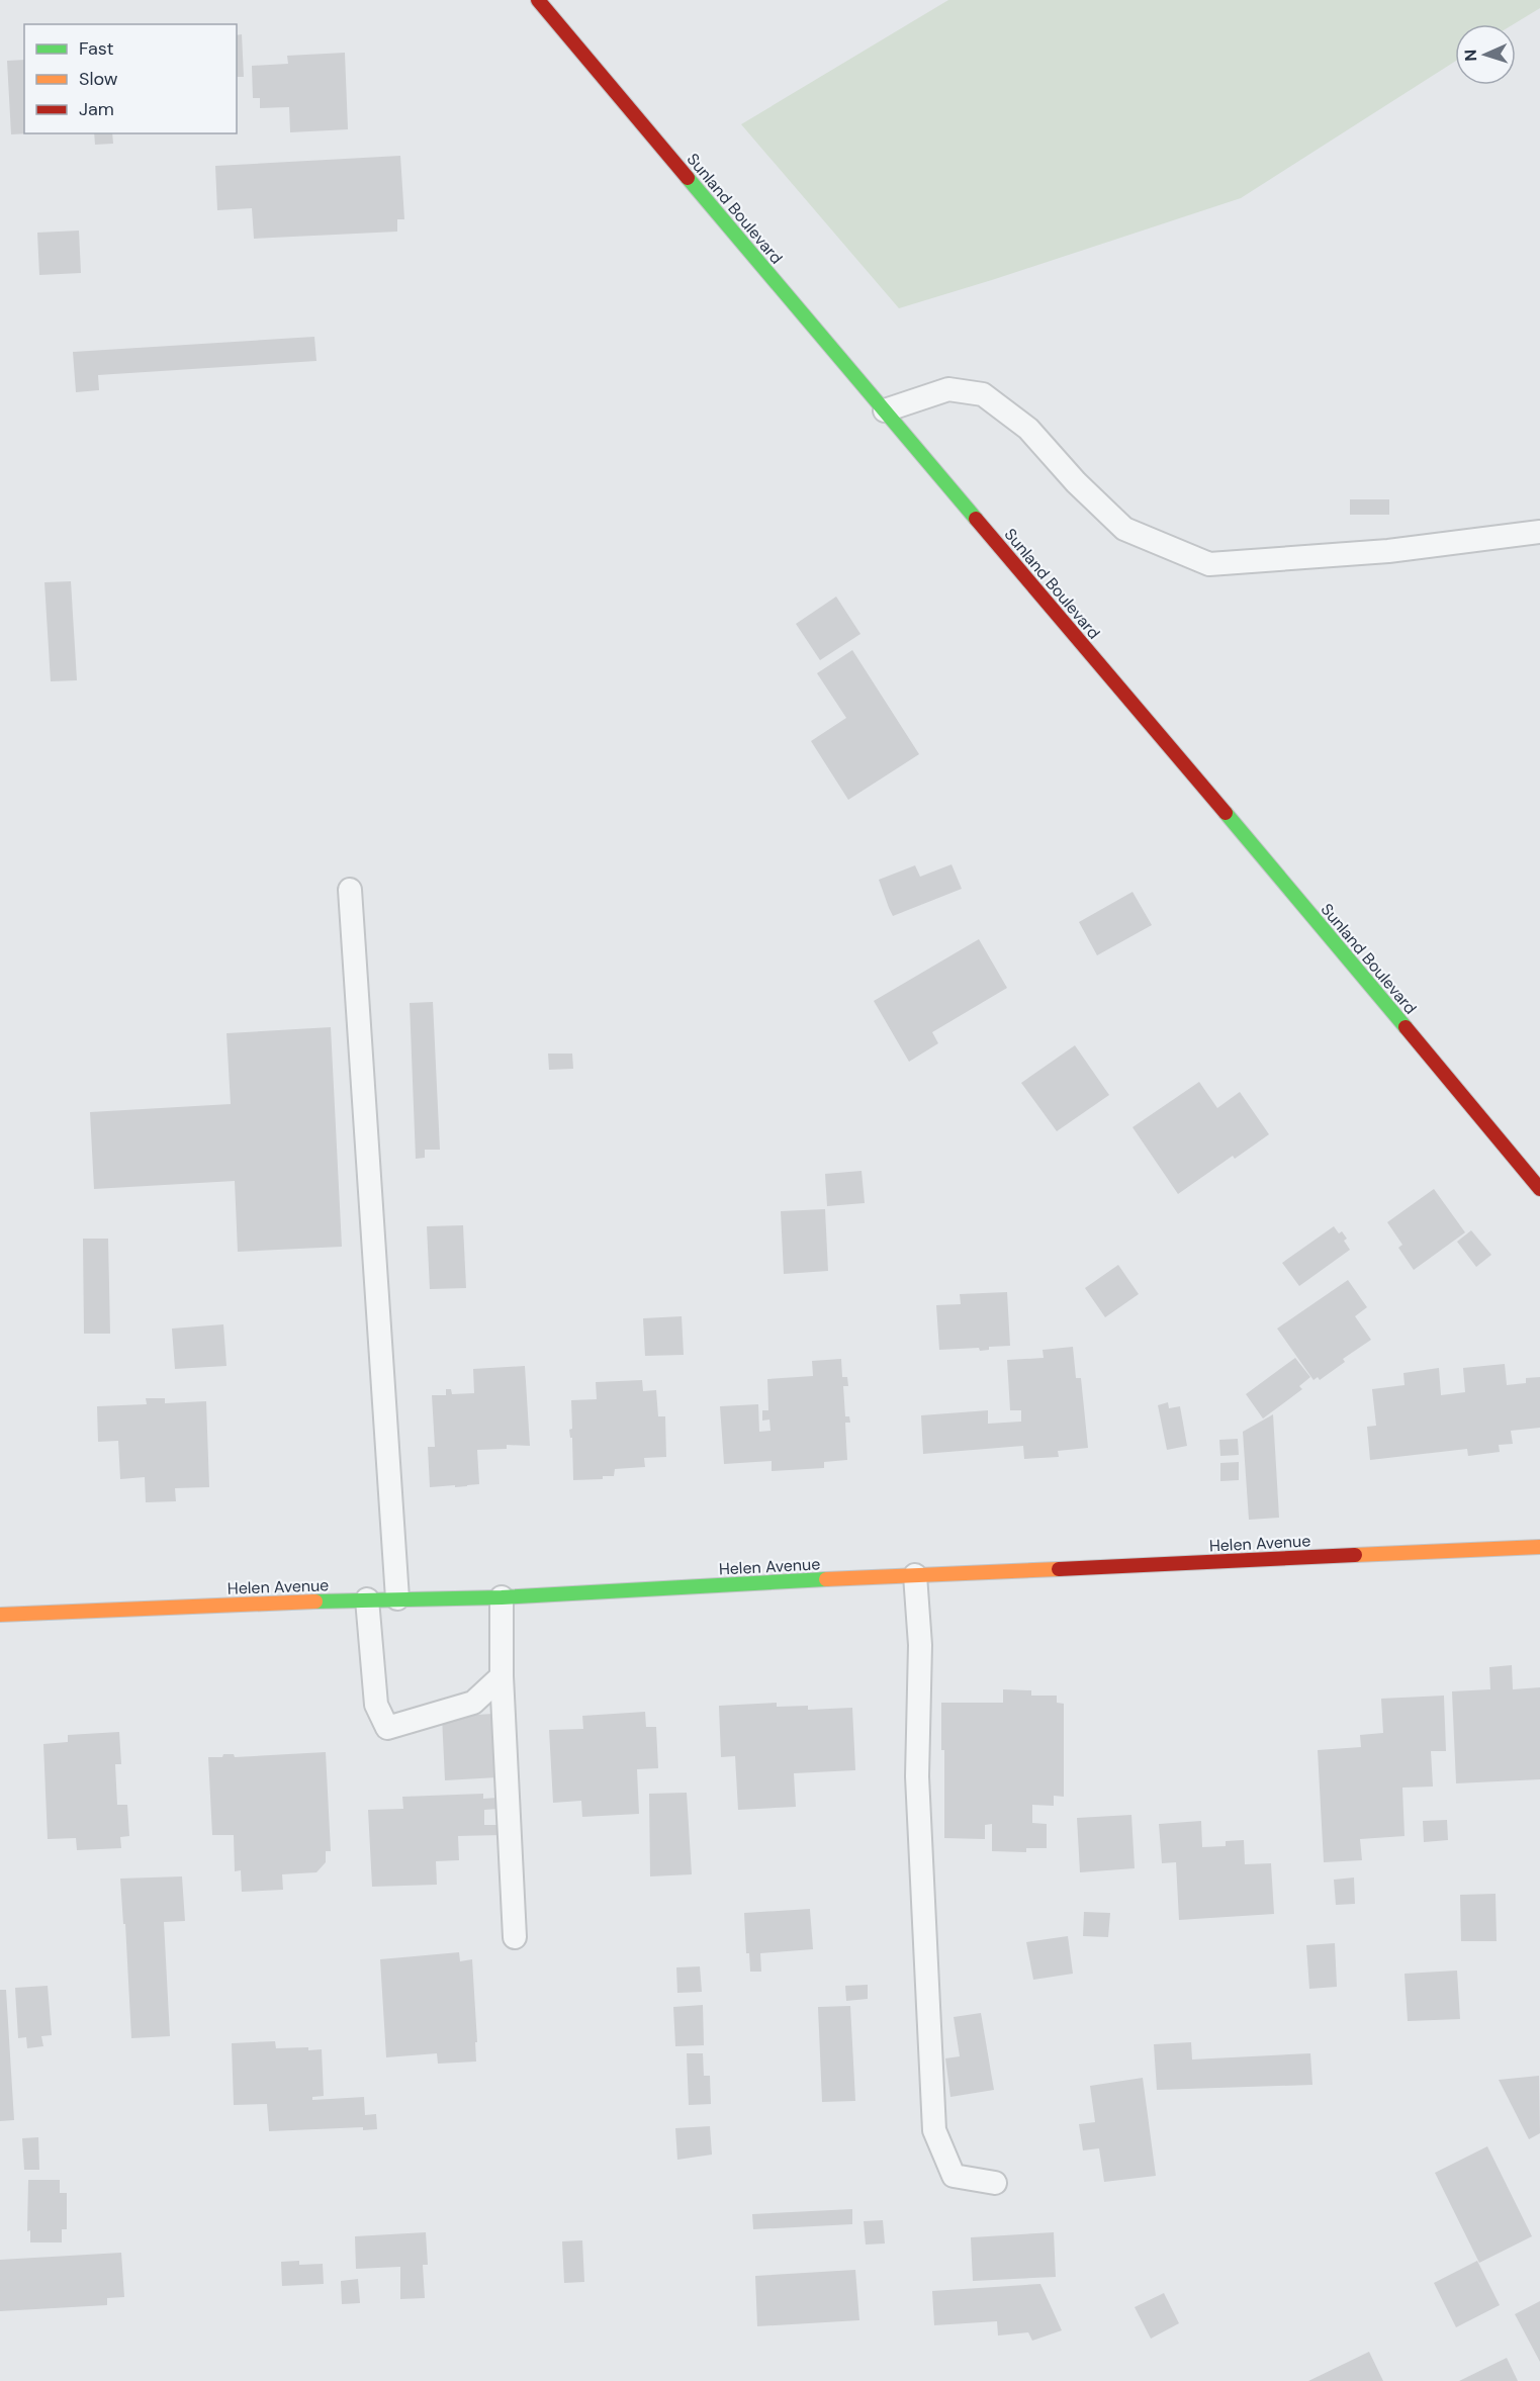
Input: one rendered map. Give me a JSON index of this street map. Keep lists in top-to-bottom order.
{
  "streets": {
    "street": ["Sunland Boulevard", "Helen Avenue"]
  },
  "legend": ["Fast", "Slow", "Jam"],
  "north": "left"
}
